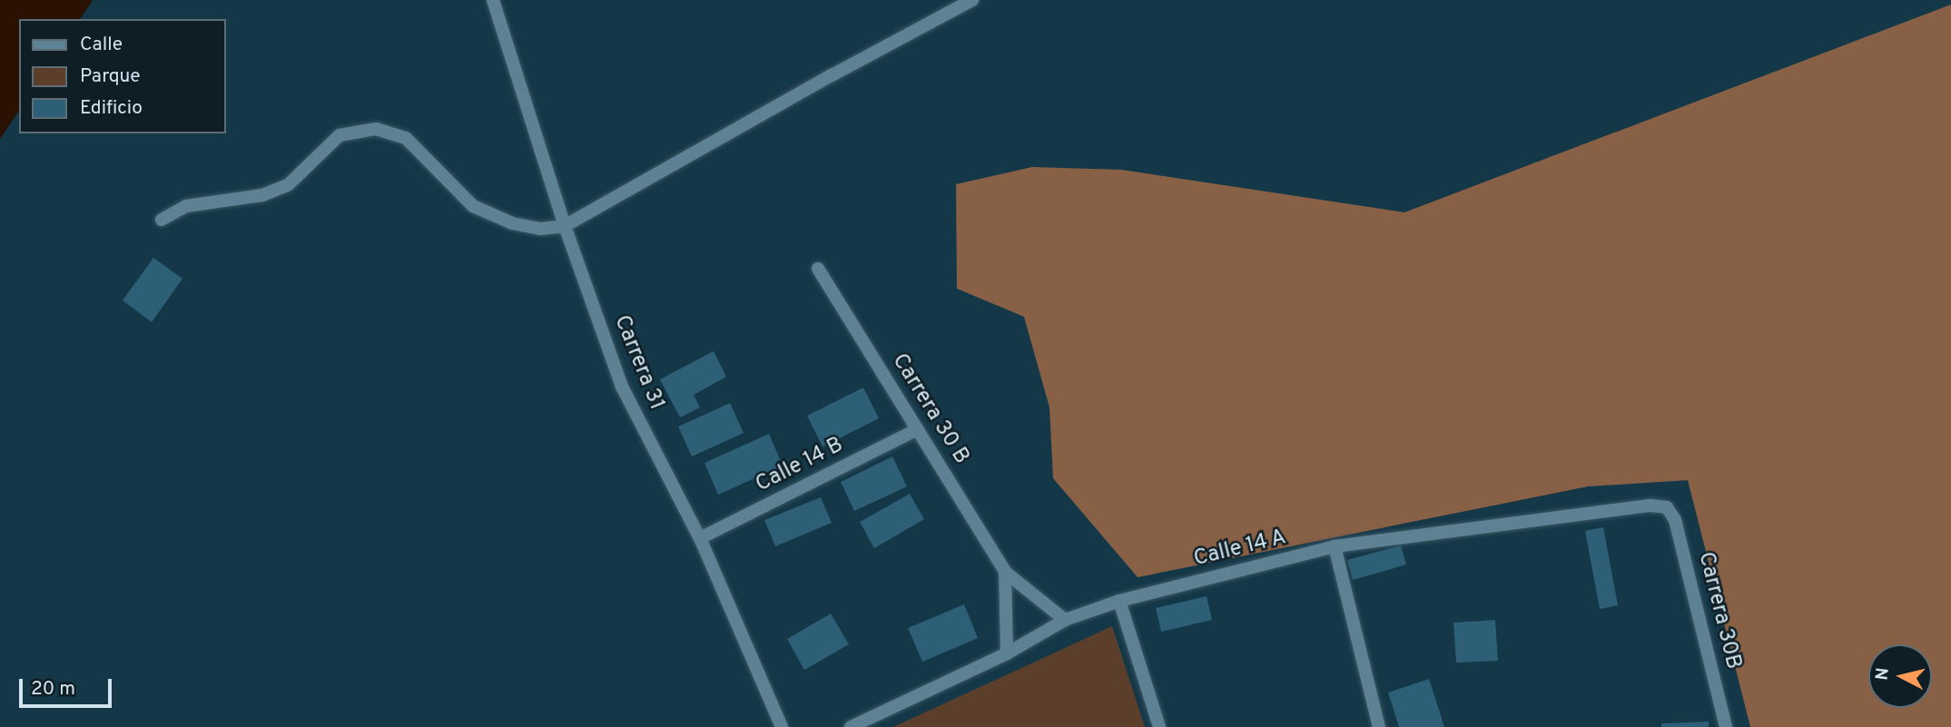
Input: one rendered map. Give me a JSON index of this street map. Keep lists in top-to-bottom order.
{
  "streets": {
    "street": [
      "Carrera 31",
      "Carrera 30 B",
      "Calle 14 B",
      "Calle 14 A",
      "Carrera 30B"
    ]
  },
  "crossings": [
    ["Carrera 31", "Calle 14 B"],
    ["Carrera 30 B", "Calle 14 B"],
    ["Carrera 30 B", "Calle 14 A"],
    ["Calle 14 A", "Carrera 30B"]
  ],
  "legend": ["Calle", "Parque", "Edificio"],
  "scale_bar": "20 m",
  "north": "left"
}
